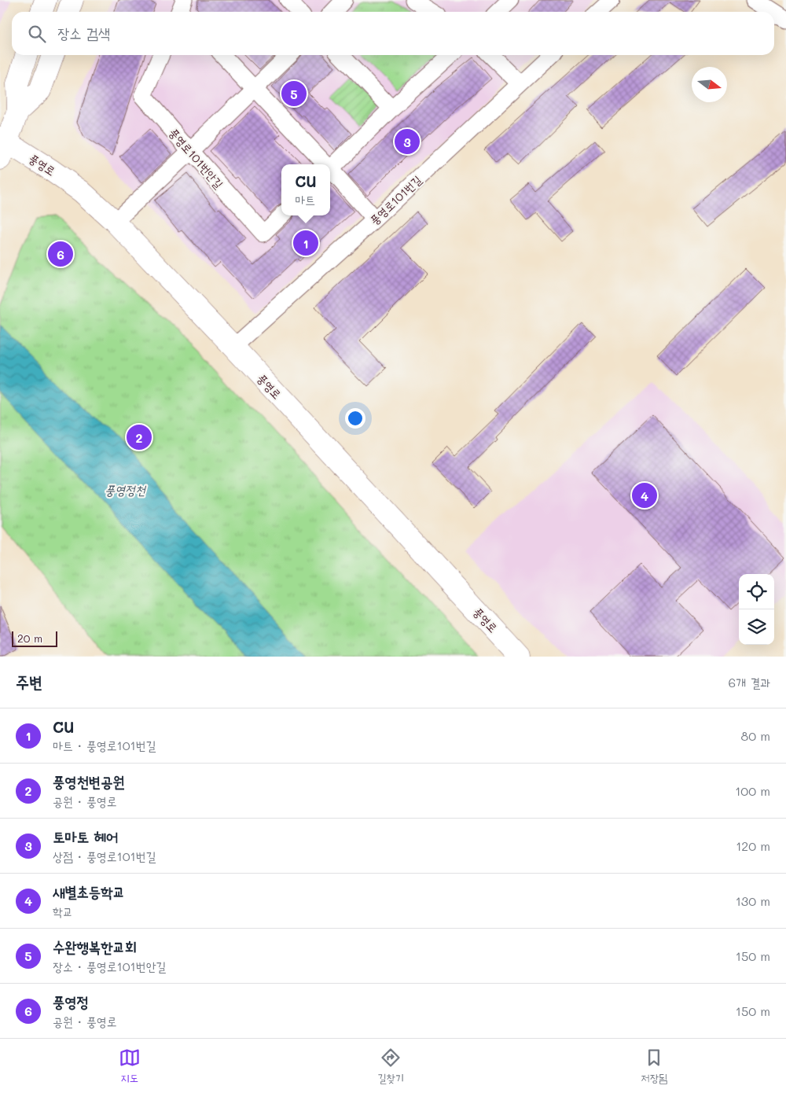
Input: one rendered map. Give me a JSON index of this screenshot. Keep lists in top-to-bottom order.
{
  "streets": {
    "main road": ["풍영로"],
    "street": ["풍영로101번안길", "풍영로101번길"]
  },
  "crossings": [
    ["풍영로", "풍영로101번길"]
  ],
  "water": ["풍영정천"],
  "scale_bar": "20 m",
  "north": "right",
  "page": {
    "search": "장소 검색",
    "pins": [
      "5",
      "3",
      "1",
      "6",
      "2",
      "4"
    ],
    "popup": ["CU", "마트"],
    "scale": "20 m",
    "heading": ["주변", "6개 결과"],
    "list": [
      {
        "mark": "1",
        "name": "CU",
        "note": "마트 · 풍영로101번길",
        "value": "80 m"
      },
      {
        "mark": "2",
        "name": "풍영천변공원",
        "note": "공원 · 풍영로",
        "value": "100 m"
      },
      {
        "mark": "3",
        "name": "토마토 헤어",
        "note": "상점 · 풍영로101번길",
        "value": "120 m"
      },
      {
        "mark": "4",
        "name": "새별초등학교",
        "note": "학교",
        "value": "130 m"
      },
      {
        "mark": "5",
        "name": "수완행복한교회",
        "note": "장소 · 풍영로101번안길",
        "value": "150 m"
      },
      {
        "mark": "6",
        "name": "풍영정",
        "note": "공원 · 풍영로",
        "value": "150 m"
      }
    ],
    "nav": ["지도", "길찾기", "저장됨"]
  }
}
